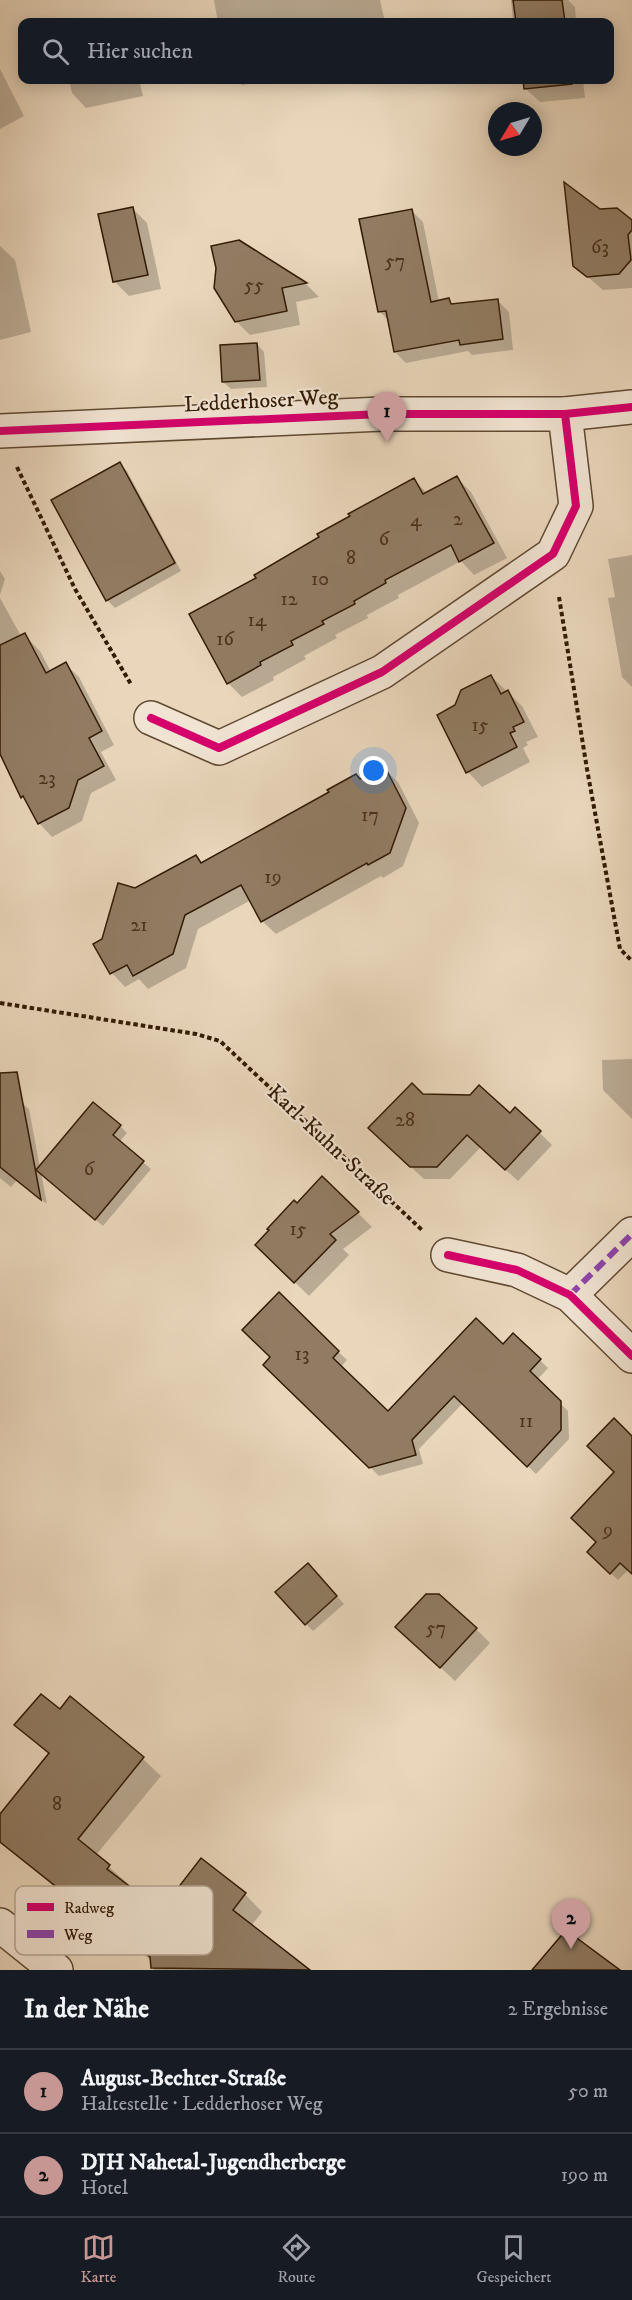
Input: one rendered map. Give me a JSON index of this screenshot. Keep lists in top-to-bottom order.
{
  "streets": {
    "street": ["Ledderhoser Weg"],
    "path": ["Karl-Kuhn-Straße"]
  },
  "house_numbers": [
    "63",
    "57",
    "55",
    "2",
    "4",
    "6",
    "8",
    "10",
    "12",
    "14",
    "16",
    "15",
    "23",
    "17",
    "19",
    "21",
    "28",
    "6",
    "15",
    "13",
    "11",
    "9",
    "57",
    "8"
  ],
  "legend": ["Radweg", "Weg"],
  "north": "bottom left",
  "page": {
    "search": "Hier suchen",
    "pins": ["1", "2"],
    "heading": ["In der Nähe", "2 Ergebnisse"],
    "list": [
      {
        "mark": "1",
        "name": "August-Bechter-Straße",
        "note": "Haltestelle · Ledderhoser Weg",
        "value": "50 m"
      },
      {
        "mark": "2",
        "name": "DJH Nahetal-Jugendherberge",
        "note": "Hotel",
        "value": "190 m"
      }
    ],
    "nav": ["Karte", "Route", "Gespeichert"]
  }
}
